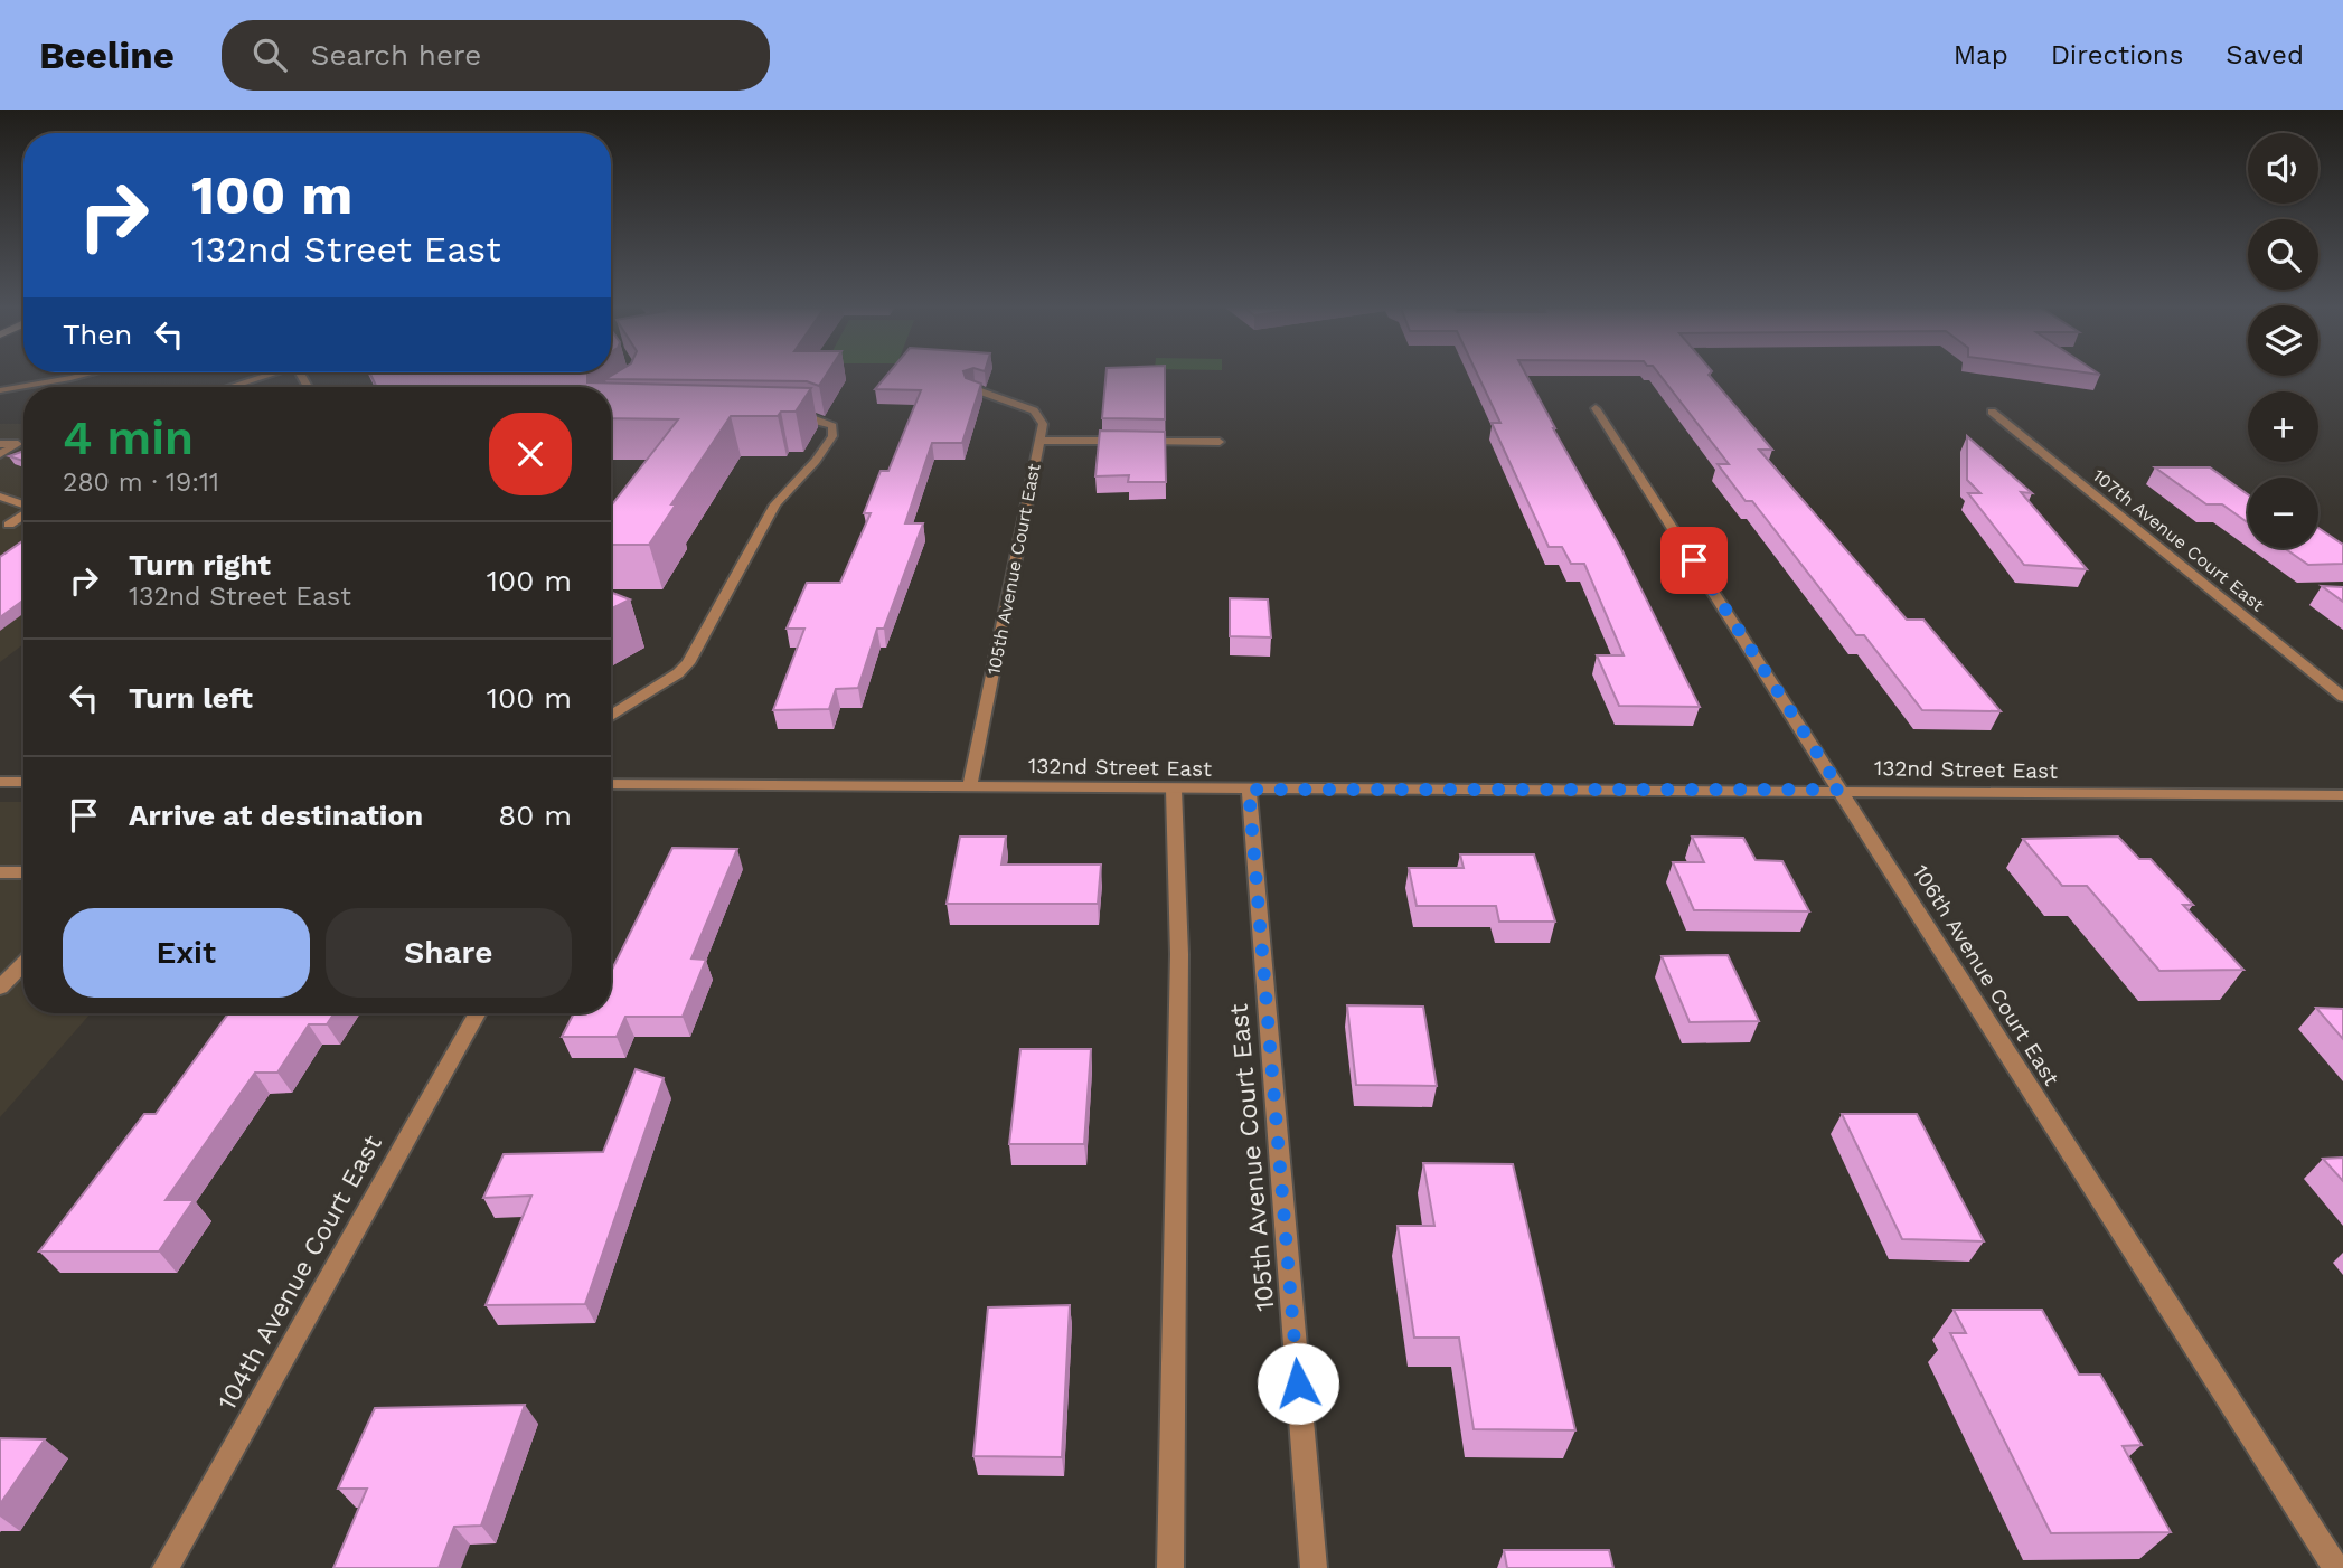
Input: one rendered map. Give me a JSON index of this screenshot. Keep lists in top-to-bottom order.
{
  "streets": {
    "street": [
      "107th Avenue Court East",
      "105th Avenue Court East",
      "132nd Street East",
      "106th Avenue Court East",
      "104th Avenue Court East"
    ]
  },
  "crossings": [
    ["105th Avenue Court East", "132nd Street East"],
    ["132nd Street East", "106th Avenue Court East"]
  ],
  "page": {
    "header": "Beeline",
    "search": "Search here",
    "nav": ["Map", "Directions", "Saved"],
    "map_buttons": ["+", "−"],
    "turn": ["100 m", "132nd Street East"],
    "then": "Then",
    "heading": ["4 min", "280 m · 19:11"],
    "list": [
      {
        "name": "Turn right",
        "note": "132nd Street East",
        "value": "100 m"
      },
      {
        "name": "Turn left",
        "value": "100 m"
      },
      {
        "name": "Arrive at destination",
        "value": "80 m"
      }
    ],
    "buttons": ["Exit", "Share"]
  }
}
